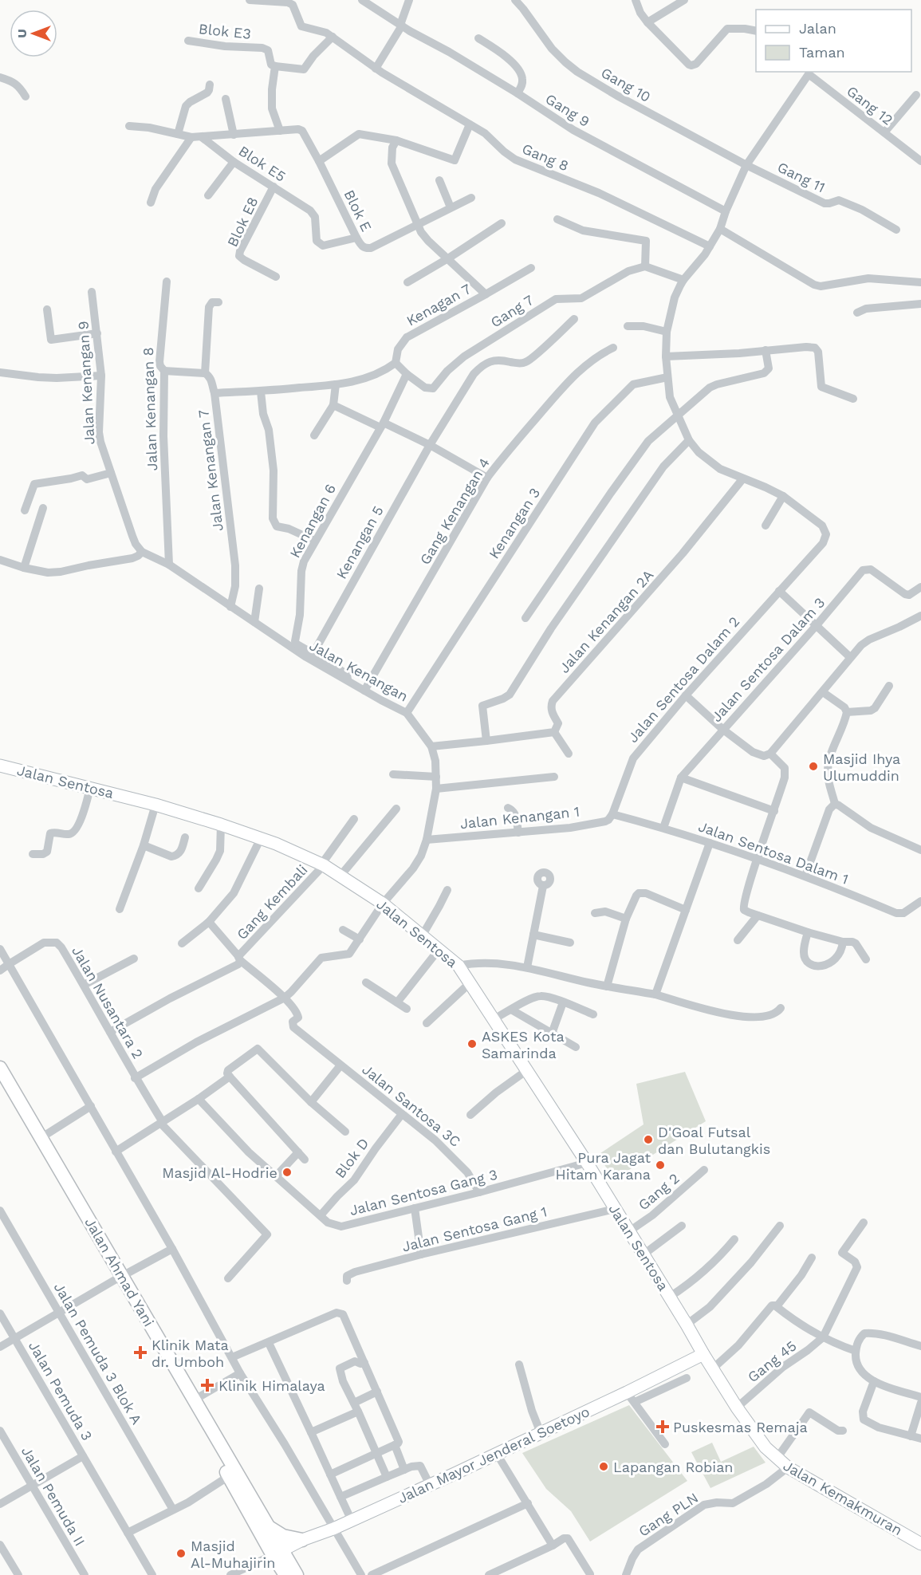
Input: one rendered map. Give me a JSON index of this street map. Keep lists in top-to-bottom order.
{
  "streets": {
    "main road": ["Jalan Ahmad Yani"],
    "street": [
      "Blok E3",
      "Gang 10",
      "Gang 12",
      "Gang 9",
      "Gang 8",
      "Blok E5",
      "Gang 11",
      "Blok E",
      "Blok E8",
      "Kenagan 7",
      "Gang 7",
      "Jalan Kenangan 9",
      "Jalan Kenangan 8",
      "Jalan Kenangan 7",
      "Gang Kenangan 4",
      "Kenangan 6",
      "Kenangan 3",
      "Kenangan 5",
      "Jalan Kenangan 2A",
      "Jalan Sentosa Dalam 3",
      "Jalan Kenangan",
      "Jalan Sentosa Dalam 2",
      "Jalan Sentosa",
      "Jalan Kenangan 1",
      "Jalan Sentosa Dalam 1",
      "Gang Kembali",
      "Jalan Nusantara 2",
      "Jalan Santosa 3C",
      "Blok D",
      "Gang 2",
      "Jalan Sentosa Gang 3",
      "Jalan Sentosa Gang 1",
      "Jalan Pemuda 3 Blok A",
      "Gang 45",
      "Jalan Pemuda 3",
      "Jalan Mayor Jenderal Soetoyo",
      "Jalan Pemuda II",
      "Jalan Kemakmuran",
      "Gang PLN"
    ]
  },
  "crossings": [
    ["Gang 10", "Gang 11"],
    ["Blok E5", "Blok E"],
    ["Blok E5", "Blok E8"],
    ["Blok E", "Kenagan 7"],
    ["Gang 7", "Kenangan 6"],
    ["Jalan Kenangan 9", "Jalan Kenangan"],
    ["Jalan Kenangan 8", "Jalan Kenangan"],
    ["Jalan Kenangan 7", "Jalan Kenangan"],
    ["Gang Kenangan 4", "Jalan Kenangan"],
    ["Kenangan 6", "Kenangan 5"],
    ["Kenangan 6", "Jalan Kenangan"],
    ["Kenangan 3", "Jalan Kenangan"],
    ["Jalan Sentosa Dalam 3", "Jalan Sentosa Dalam 1"],
    ["Jalan Kenangan", "Jalan Sentosa"],
    ["Jalan Kenangan", "Jalan Kenangan 1"],
    ["Jalan Kenangan", "Jalan Nusantara 2"],
    ["Jalan Kenangan", "Jalan Santosa 3C"],
    ["Jalan Sentosa Dalam 2", "Jalan Kenangan 1"],
    ["Jalan Sentosa Dalam 2", "Jalan Sentosa Dalam 1"],
    ["Jalan Sentosa", "Gang Kembali"],
    ["Jalan Sentosa", "Gang 2"],
    ["Jalan Sentosa", "Jalan Sentosa Gang 3"],
    ["Jalan Sentosa", "Jalan Sentosa Gang 1"],
    ["Jalan Sentosa", "Jalan Mayor Jenderal Soetoyo"],
    ["Jalan Sentosa", "Jalan Kemakmuran"],
    ["Jalan Kenangan 1", "Jalan Sentosa Dalam 1"],
    ["Gang Kembali", "Jalan Nusantara 2"],
    ["Jalan Santosa 3C", "Blok D"],
    ["Jalan Santosa 3C", "Jalan Sentosa Gang 3"],
    ["Blok D", "Jalan Sentosa Gang 3"],
    ["Jalan Ahmad Yani", "Jalan Pemuda 3"],
    ["Jalan Ahmad Yani", "Jalan Mayor Jenderal Soetoyo"],
    ["Jalan Pemuda 3 Blok A", "Jalan Pemuda 3"],
    ["Gang 45", "Jalan Kemakmuran"],
    ["Jalan Mayor Jenderal Soetoyo", "Jalan Kemakmuran"],
    ["Jalan Kemakmuran", "Gang PLN"]
  ],
  "places": {
    "other": [
      "Masjid Ihya Ulumuddin",
      "ASKES Kota Samarinda",
      "D'Goal Futsal dan Bulutangkis",
      "Pura Jagat Hitam Karana",
      "Masjid Al-Hodrie",
      "Lapangan Robian",
      "Masjid Al-Muhajirin"
    ],
    "health": ["Klinik Mata dr. Umboh", "Klinik Himalaya", "Puskesmas Remaja"]
  },
  "legend": ["Jalan", "Taman"],
  "north": "left"
}
